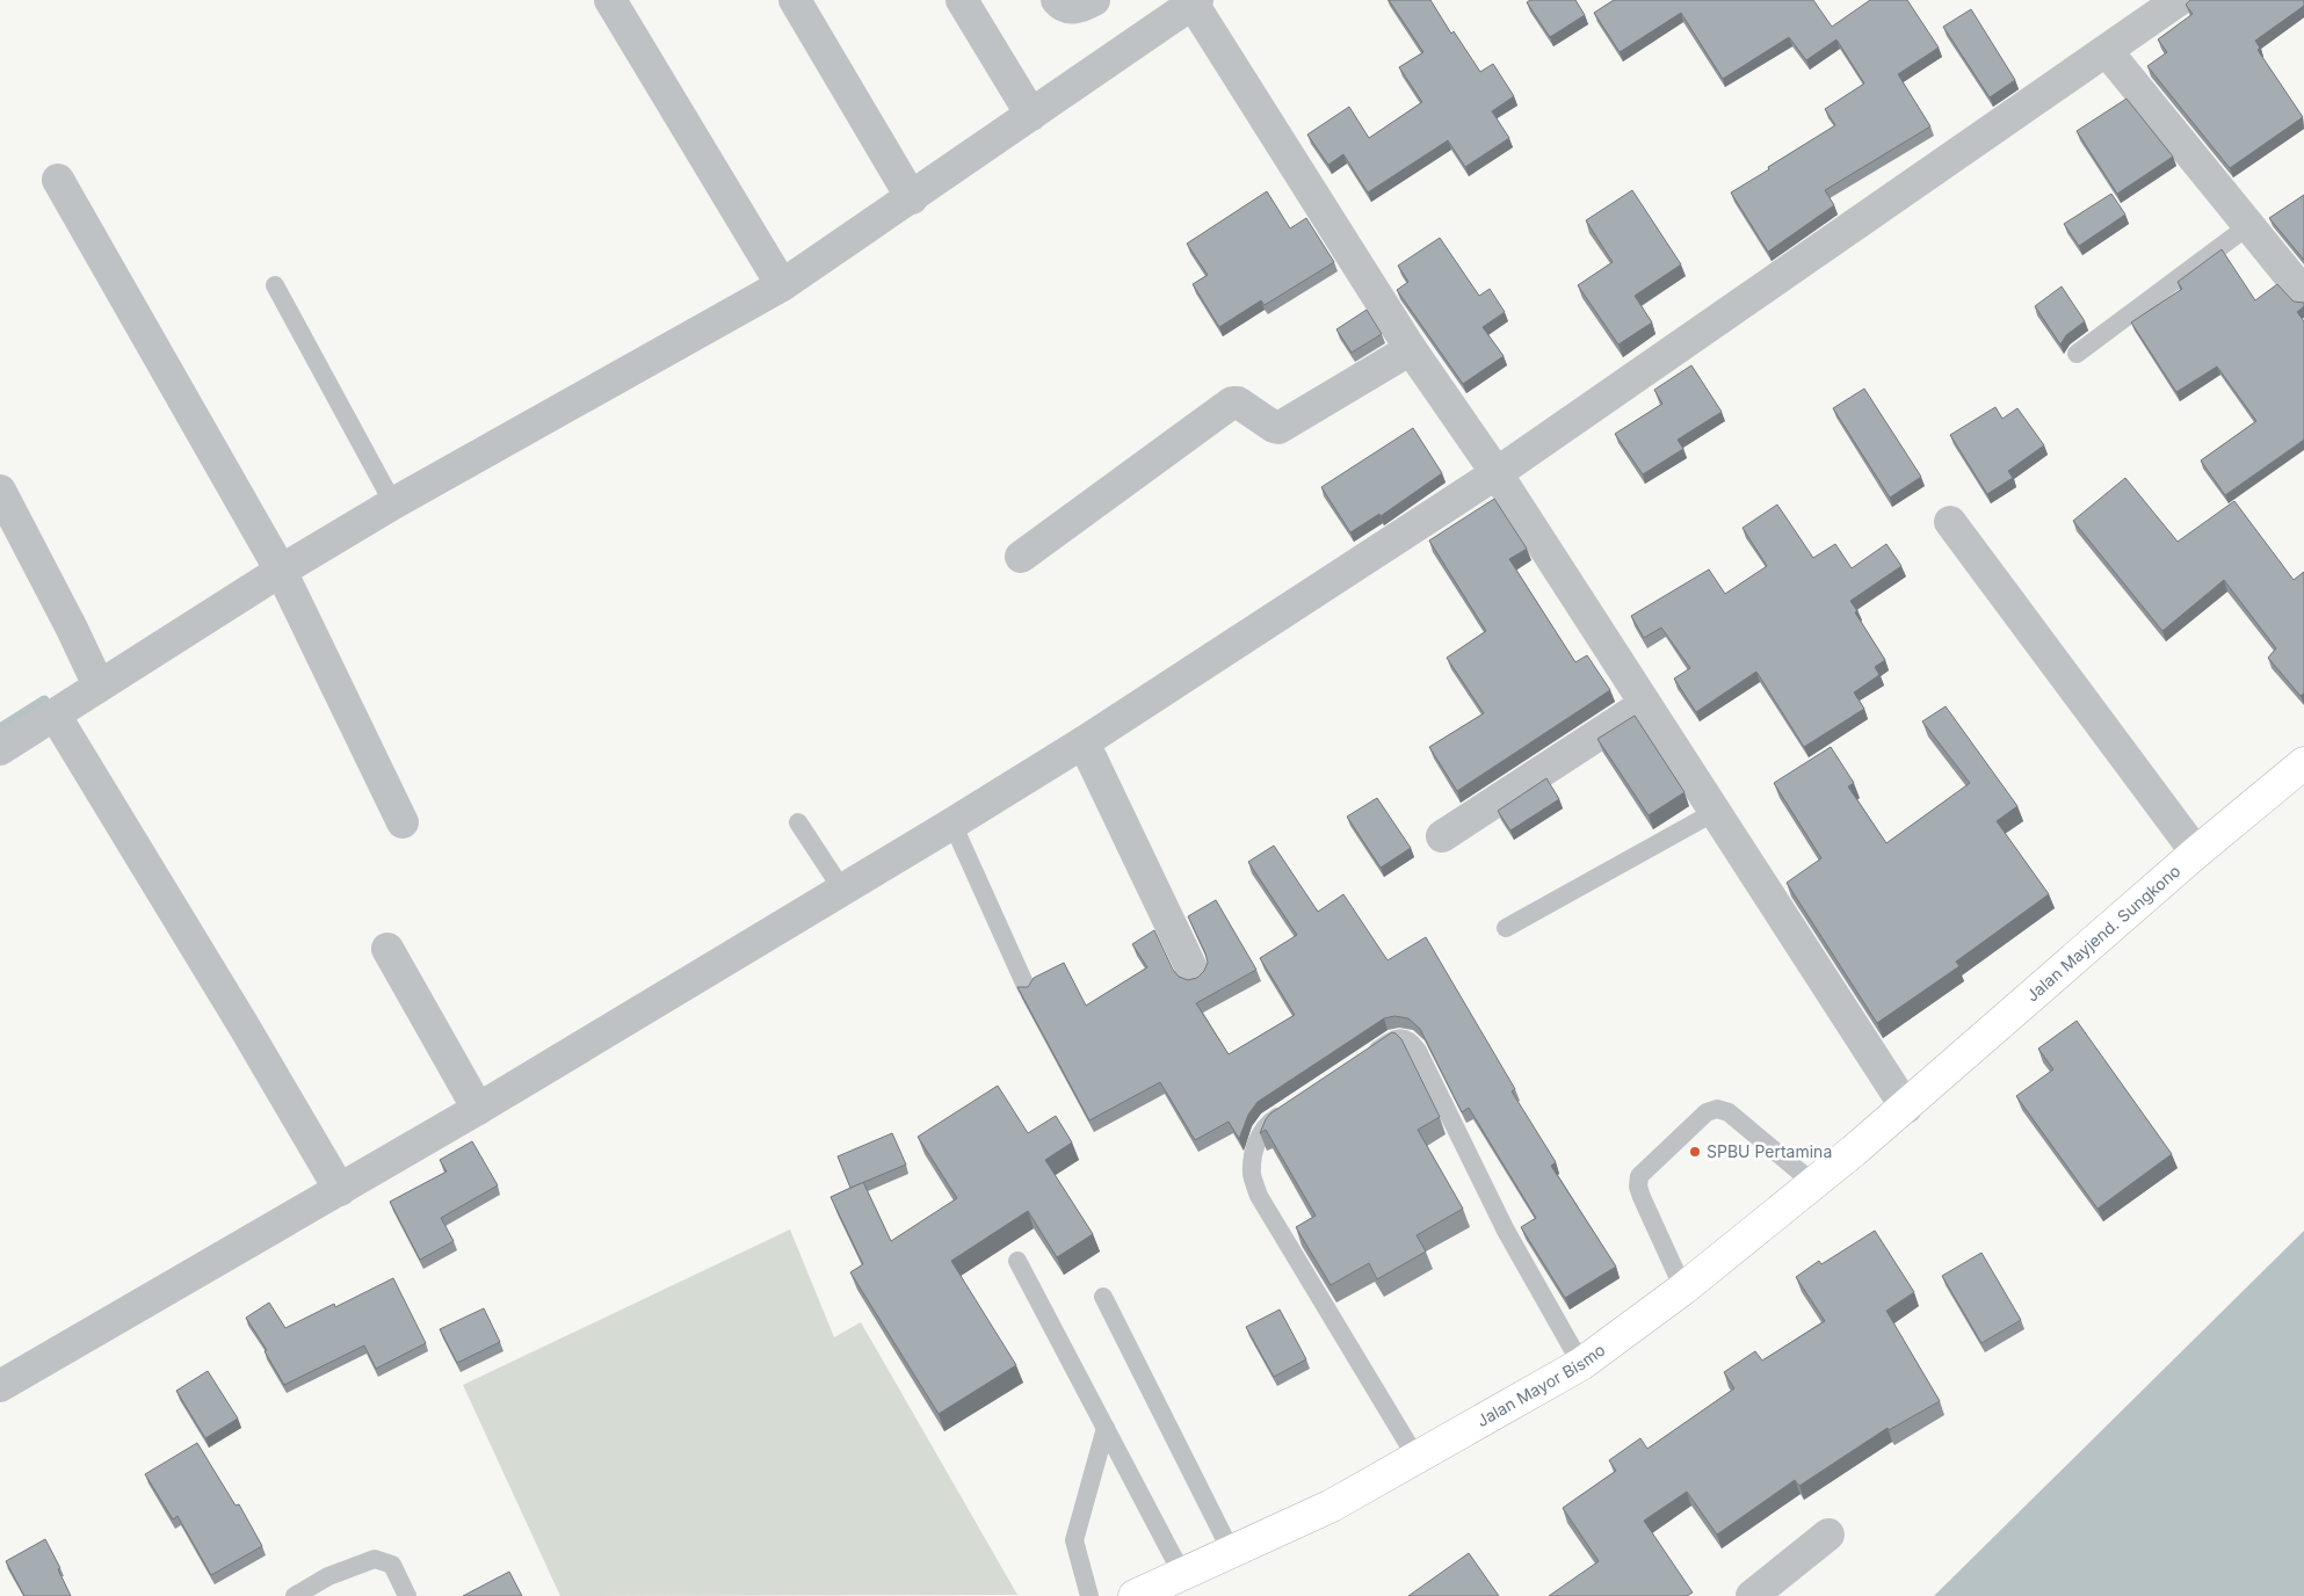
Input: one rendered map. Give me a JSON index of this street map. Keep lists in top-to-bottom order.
{
  "streets": {
    "main road": ["Jalan Mayjend. Sungkono", "Jalan Mayor Bismo"]
  },
  "crossings": [
    ["Jalan Mayjend. Sungkono", "Jalan Mayor Bismo"]
  ],
  "places": ["SPBU Pertamina"]
}
